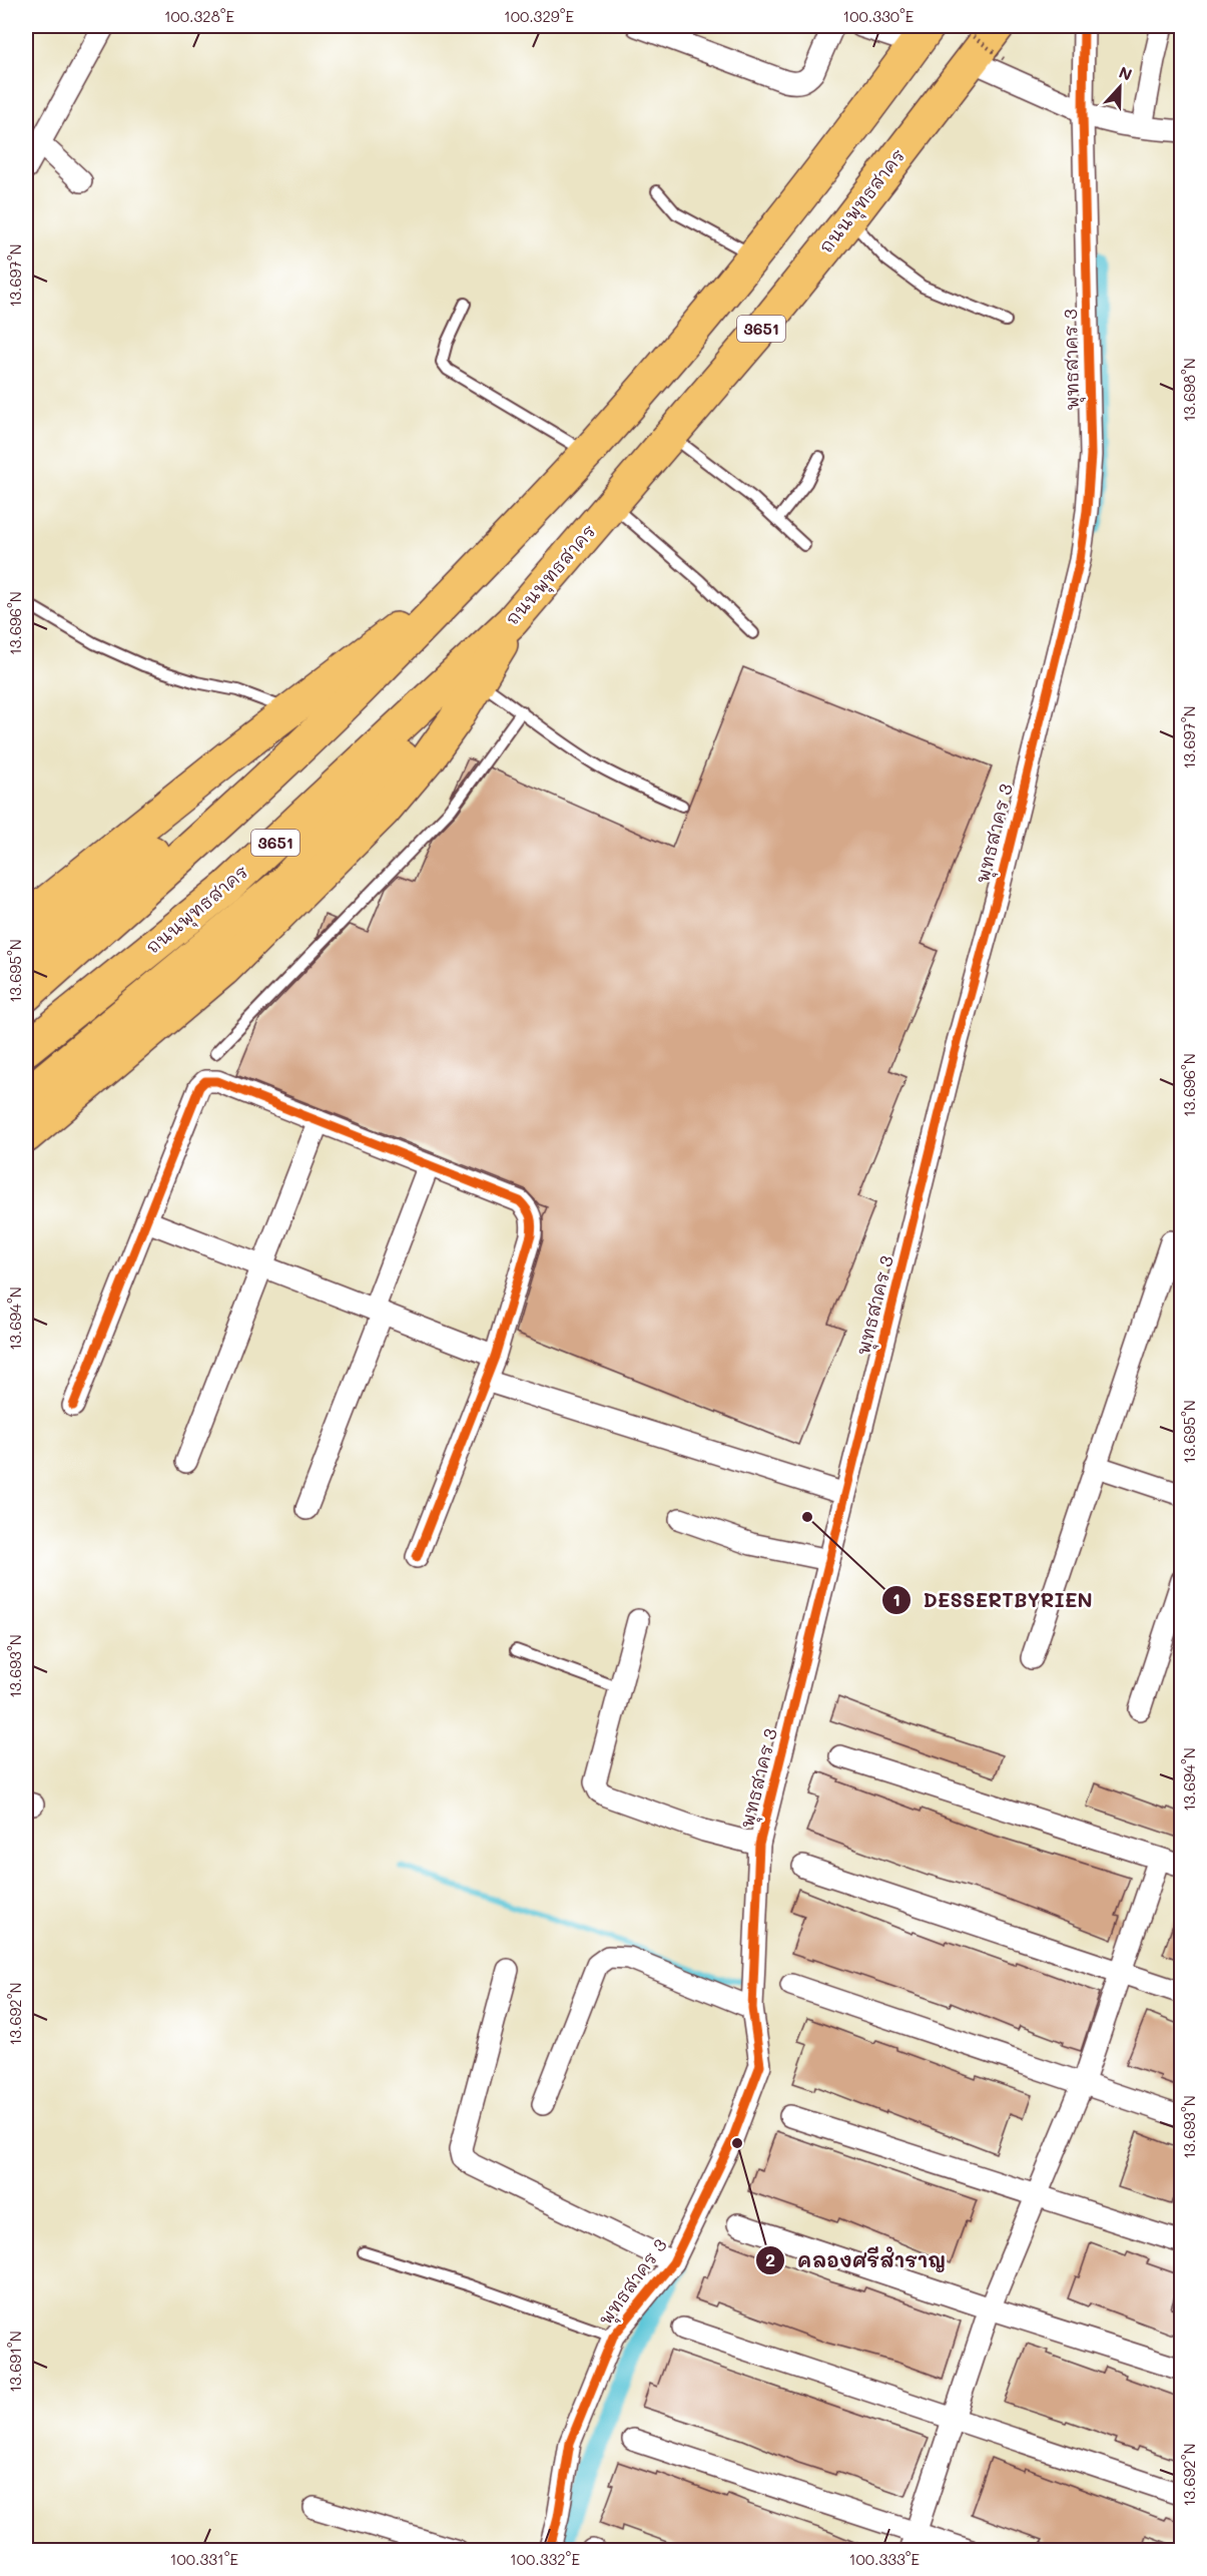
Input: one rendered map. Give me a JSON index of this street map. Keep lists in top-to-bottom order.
{
  "streets": {
    "main road": ["ถนนพุทธสาคร", "3651"],
    "street": ["พุทธสาคร 3"]
  },
  "places": ["DESSERTBYRIEN", "คลองศรีสำราญ"],
  "north": "top",
  "coordinates": [
    "100.328°E",
    "100.329°E",
    "100.330°E",
    "13.697°N",
    "13.698°N",
    "13.696°N",
    "13.695°N",
    "13.694°N",
    "13.693°N",
    "13.692°N",
    "13.691°N",
    "100.331°E",
    "100.332°E",
    "100.333°E"
  ]
}
